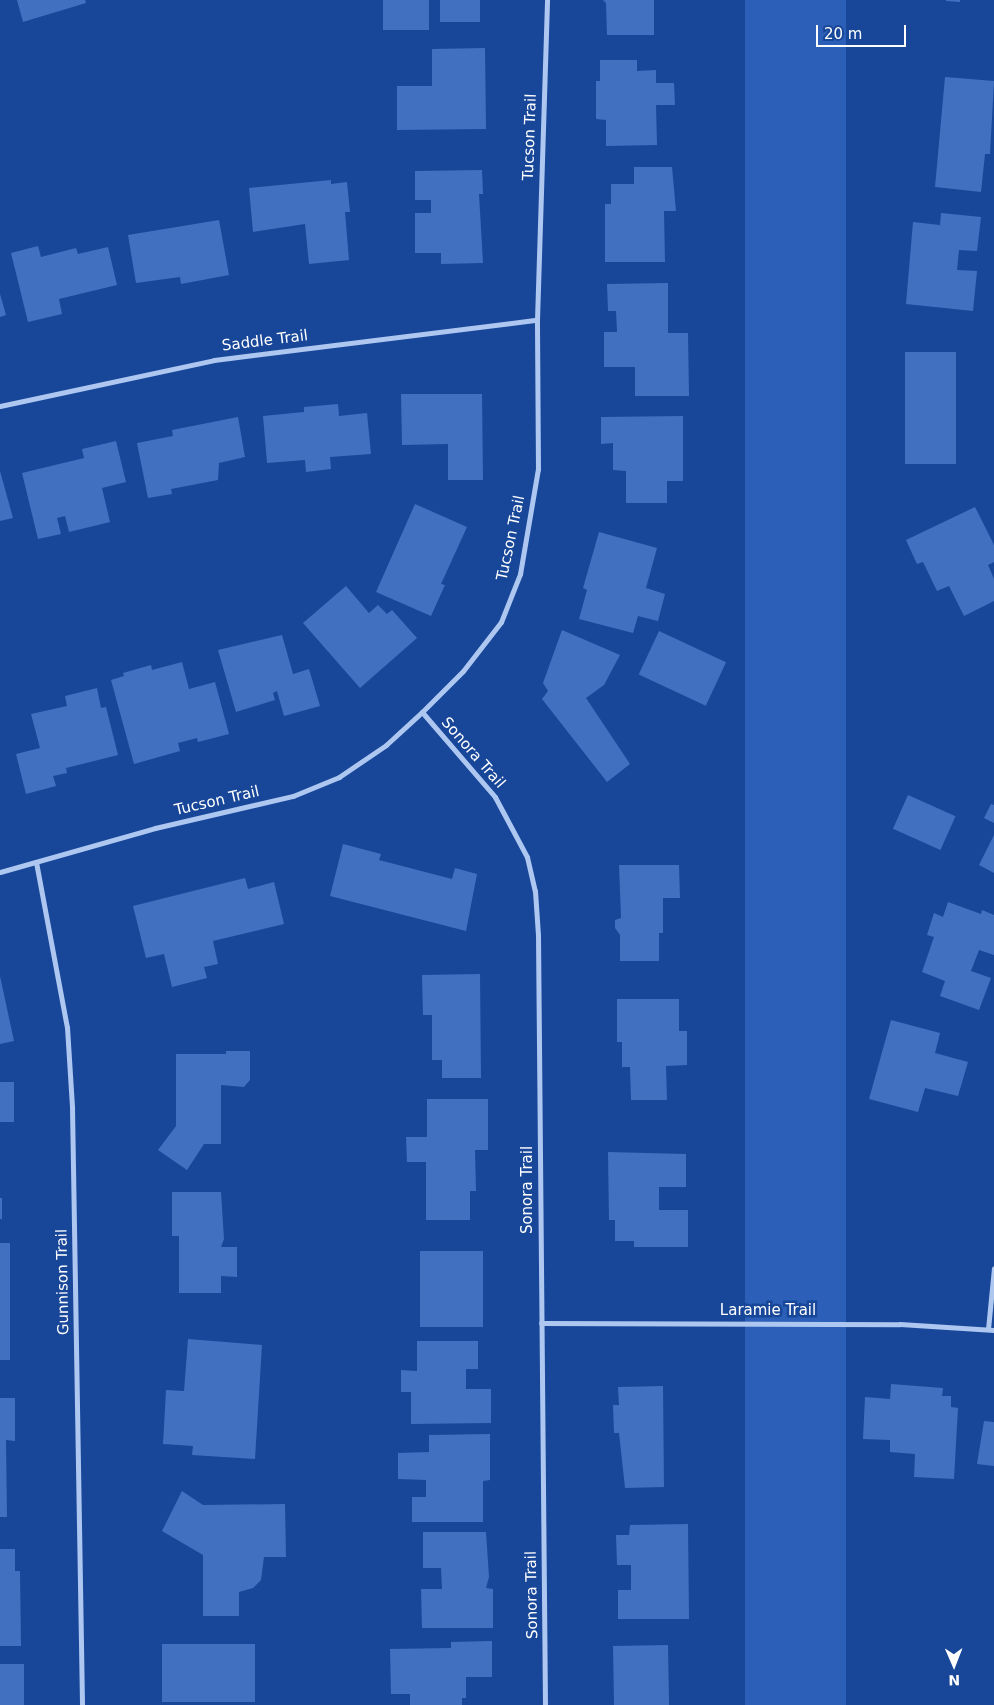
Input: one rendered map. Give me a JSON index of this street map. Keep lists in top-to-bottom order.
{
  "streets": {
    "street": [
      "Tucson Trail",
      "Saddle Trail",
      "Sonora Trail",
      "Gunnison Trail",
      "Laramie Trail"
    ]
  },
  "crossings": [
    ["Tucson Trail", "Saddle Trail"],
    ["Tucson Trail", "Sonora Trail"],
    ["Tucson Trail", "Gunnison Trail"],
    ["Sonora Trail", "Laramie Trail"]
  ],
  "scale_bar": "20 m",
  "north": "bottom"
}
